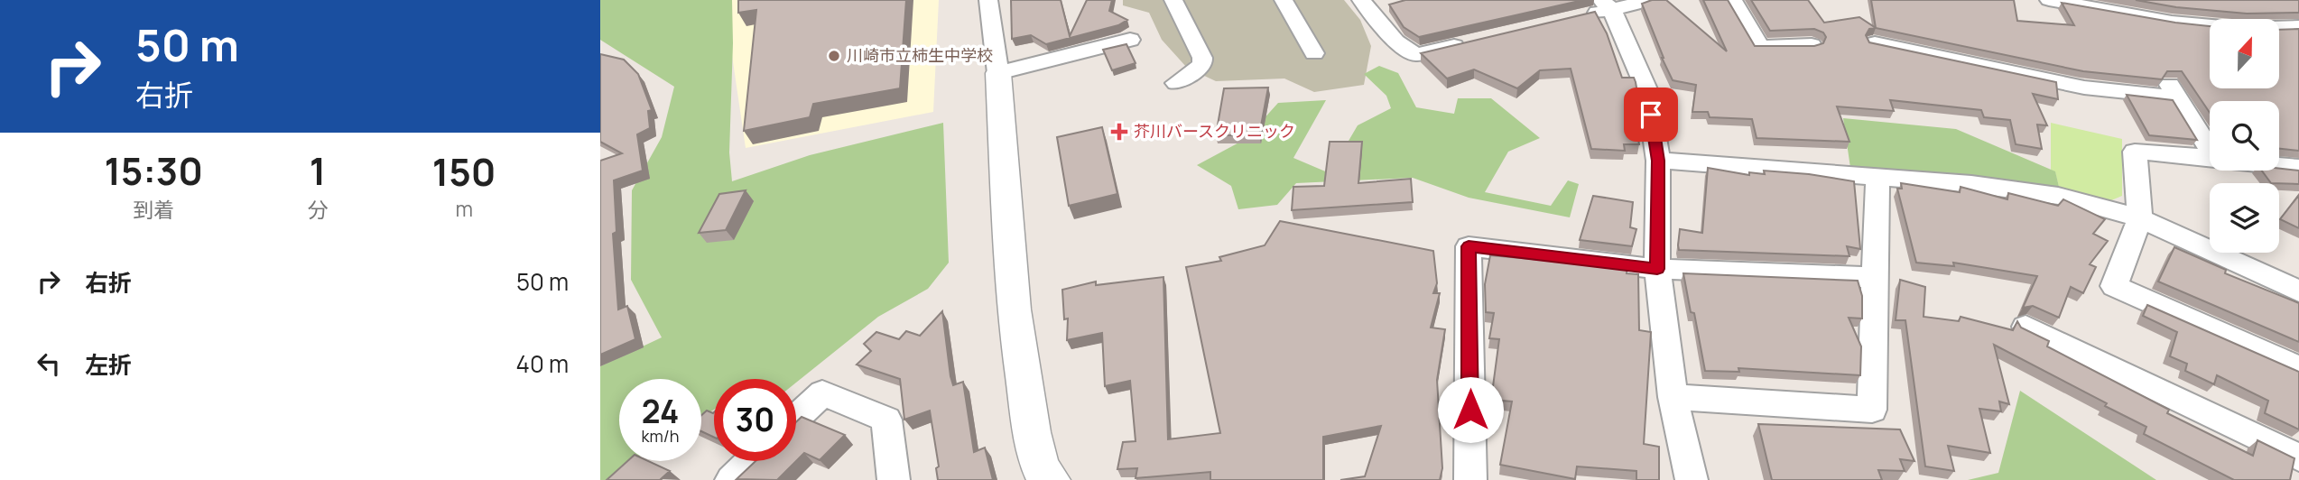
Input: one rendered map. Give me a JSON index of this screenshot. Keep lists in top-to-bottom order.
{
  "places": {
    "other": ["川崎市立柿生中学校"],
    "health": ["芥川バースクリニック"]
  },
  "north": "top",
  "page": {
    "turn": ["50 m", "右折"],
    "eta": [
      "15:30",
      "到着",
      "1",
      "分",
      "150",
      "m"
    ],
    "list": [
      {
        "name": "右折",
        "value": "50 m"
      },
      {
        "name": "左折",
        "value": "40 m"
      }
    ],
    "speed": "24 km/h",
    "limit": "30"
  }
}
